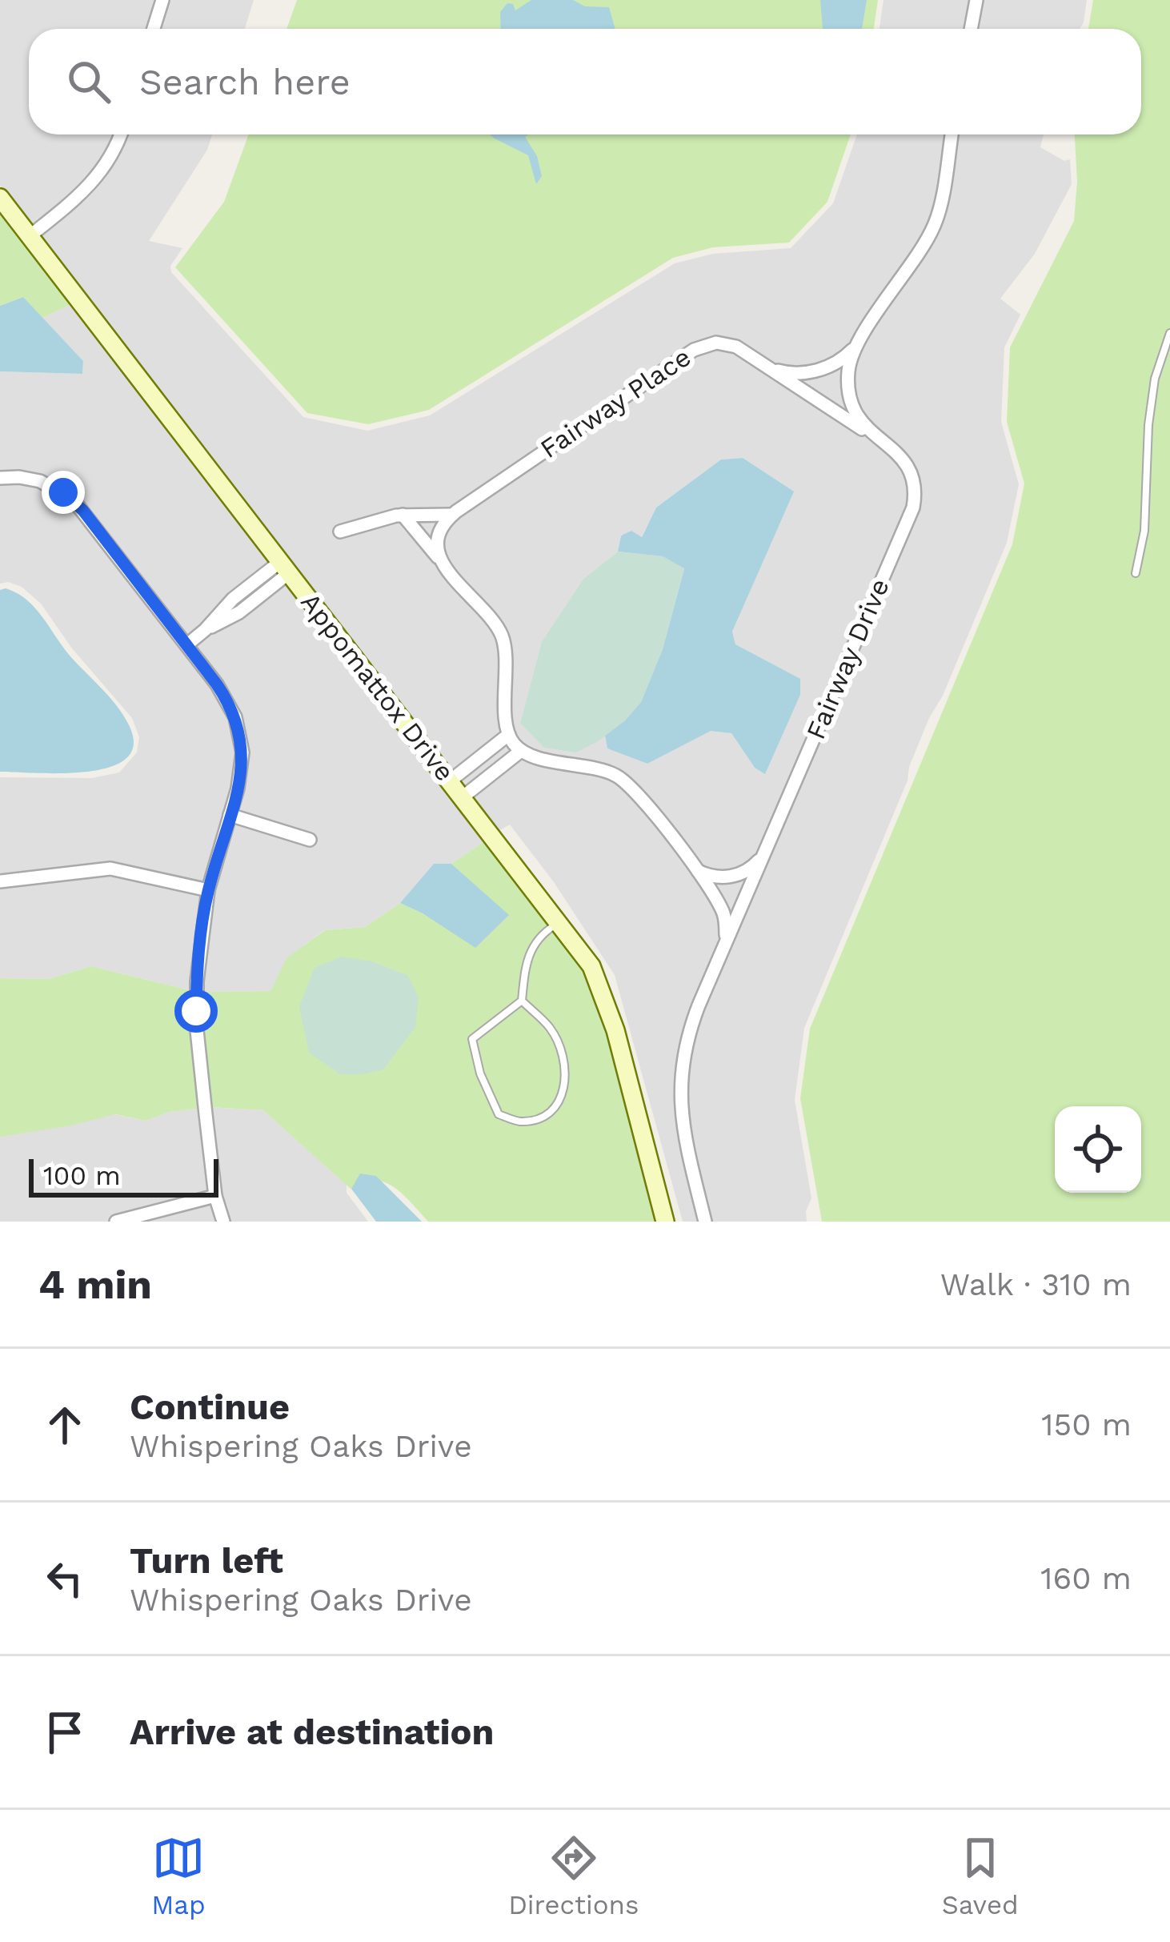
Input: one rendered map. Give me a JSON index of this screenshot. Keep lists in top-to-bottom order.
{
  "streets": {
    "street": ["Fairway Place", "Fairway Drive", "Appomattox Drive"]
  },
  "crossings": [
    ["Fairway Place", "Fairway Drive"]
  ],
  "scale_bar": "100 m",
  "page": {
    "search": "Search here",
    "scale": "100 m",
    "heading": ["4 min", "Walk · 310 m"],
    "list": [
      ["Continue", "Whispering Oaks Drive", "150 m"],
      ["Turn left", "Whispering Oaks Drive", "160 m"],
      "Arrive at destination"
    ],
    "nav": ["Map", "Directions", "Saved"]
  }
}
